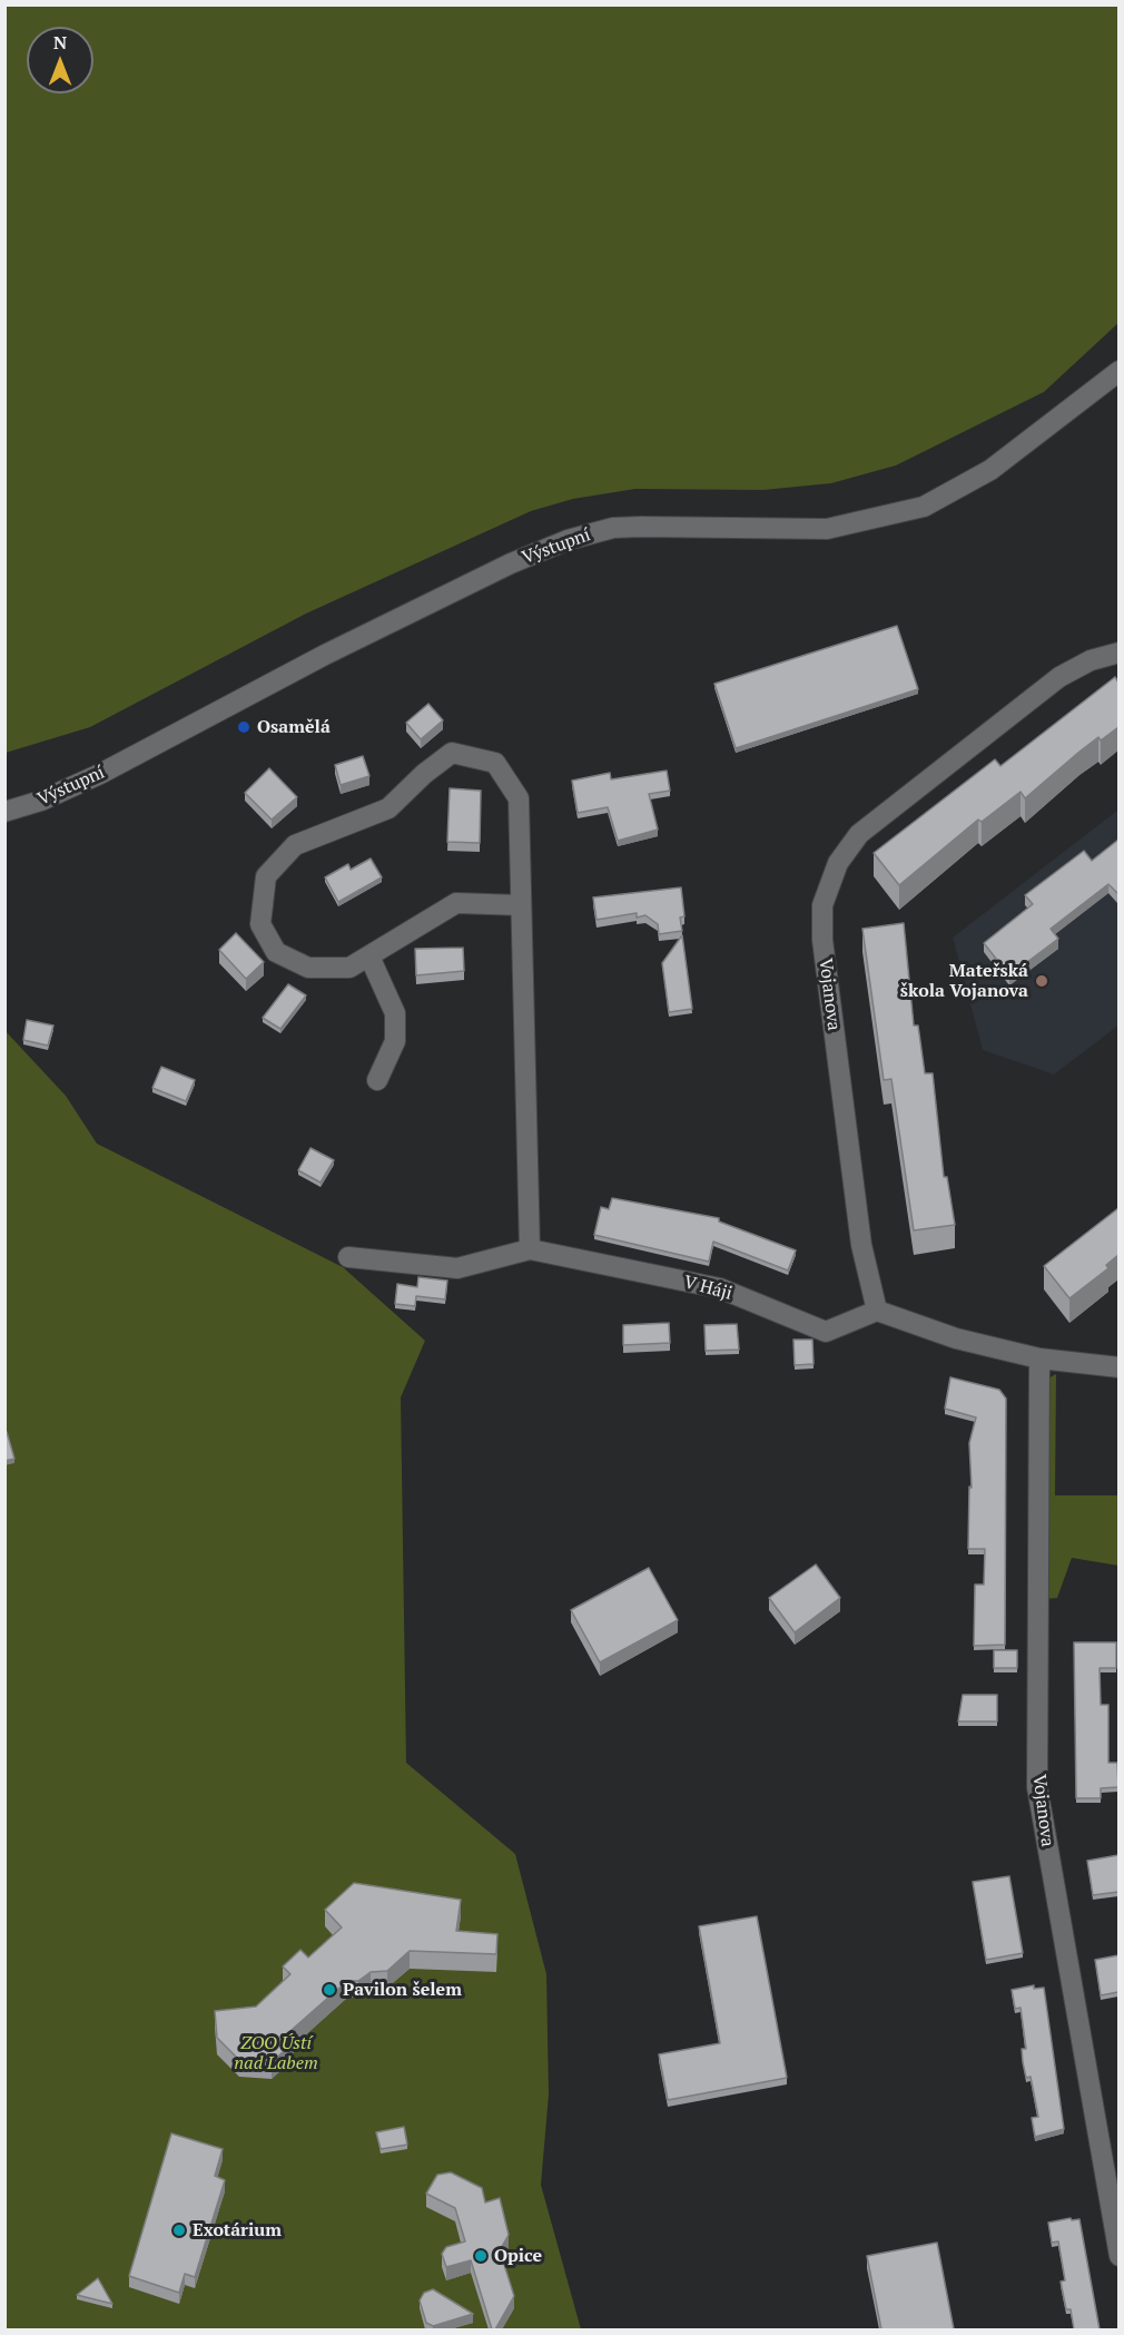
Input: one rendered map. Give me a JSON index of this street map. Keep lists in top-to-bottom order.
{
  "streets": {
    "street": ["Výstupní", "Vojanova", "V Háji"]
  },
  "crossings": [
    ["Vojanova", "V Háji"]
  ],
  "parks": ["ZOO Ústí nad Labem"],
  "places": [
    "Osamělá",
    "Mateřská škola Vojanova",
    "Pavilon šelem",
    "Exotárium",
    "Opice"
  ],
  "north": "top"
}
